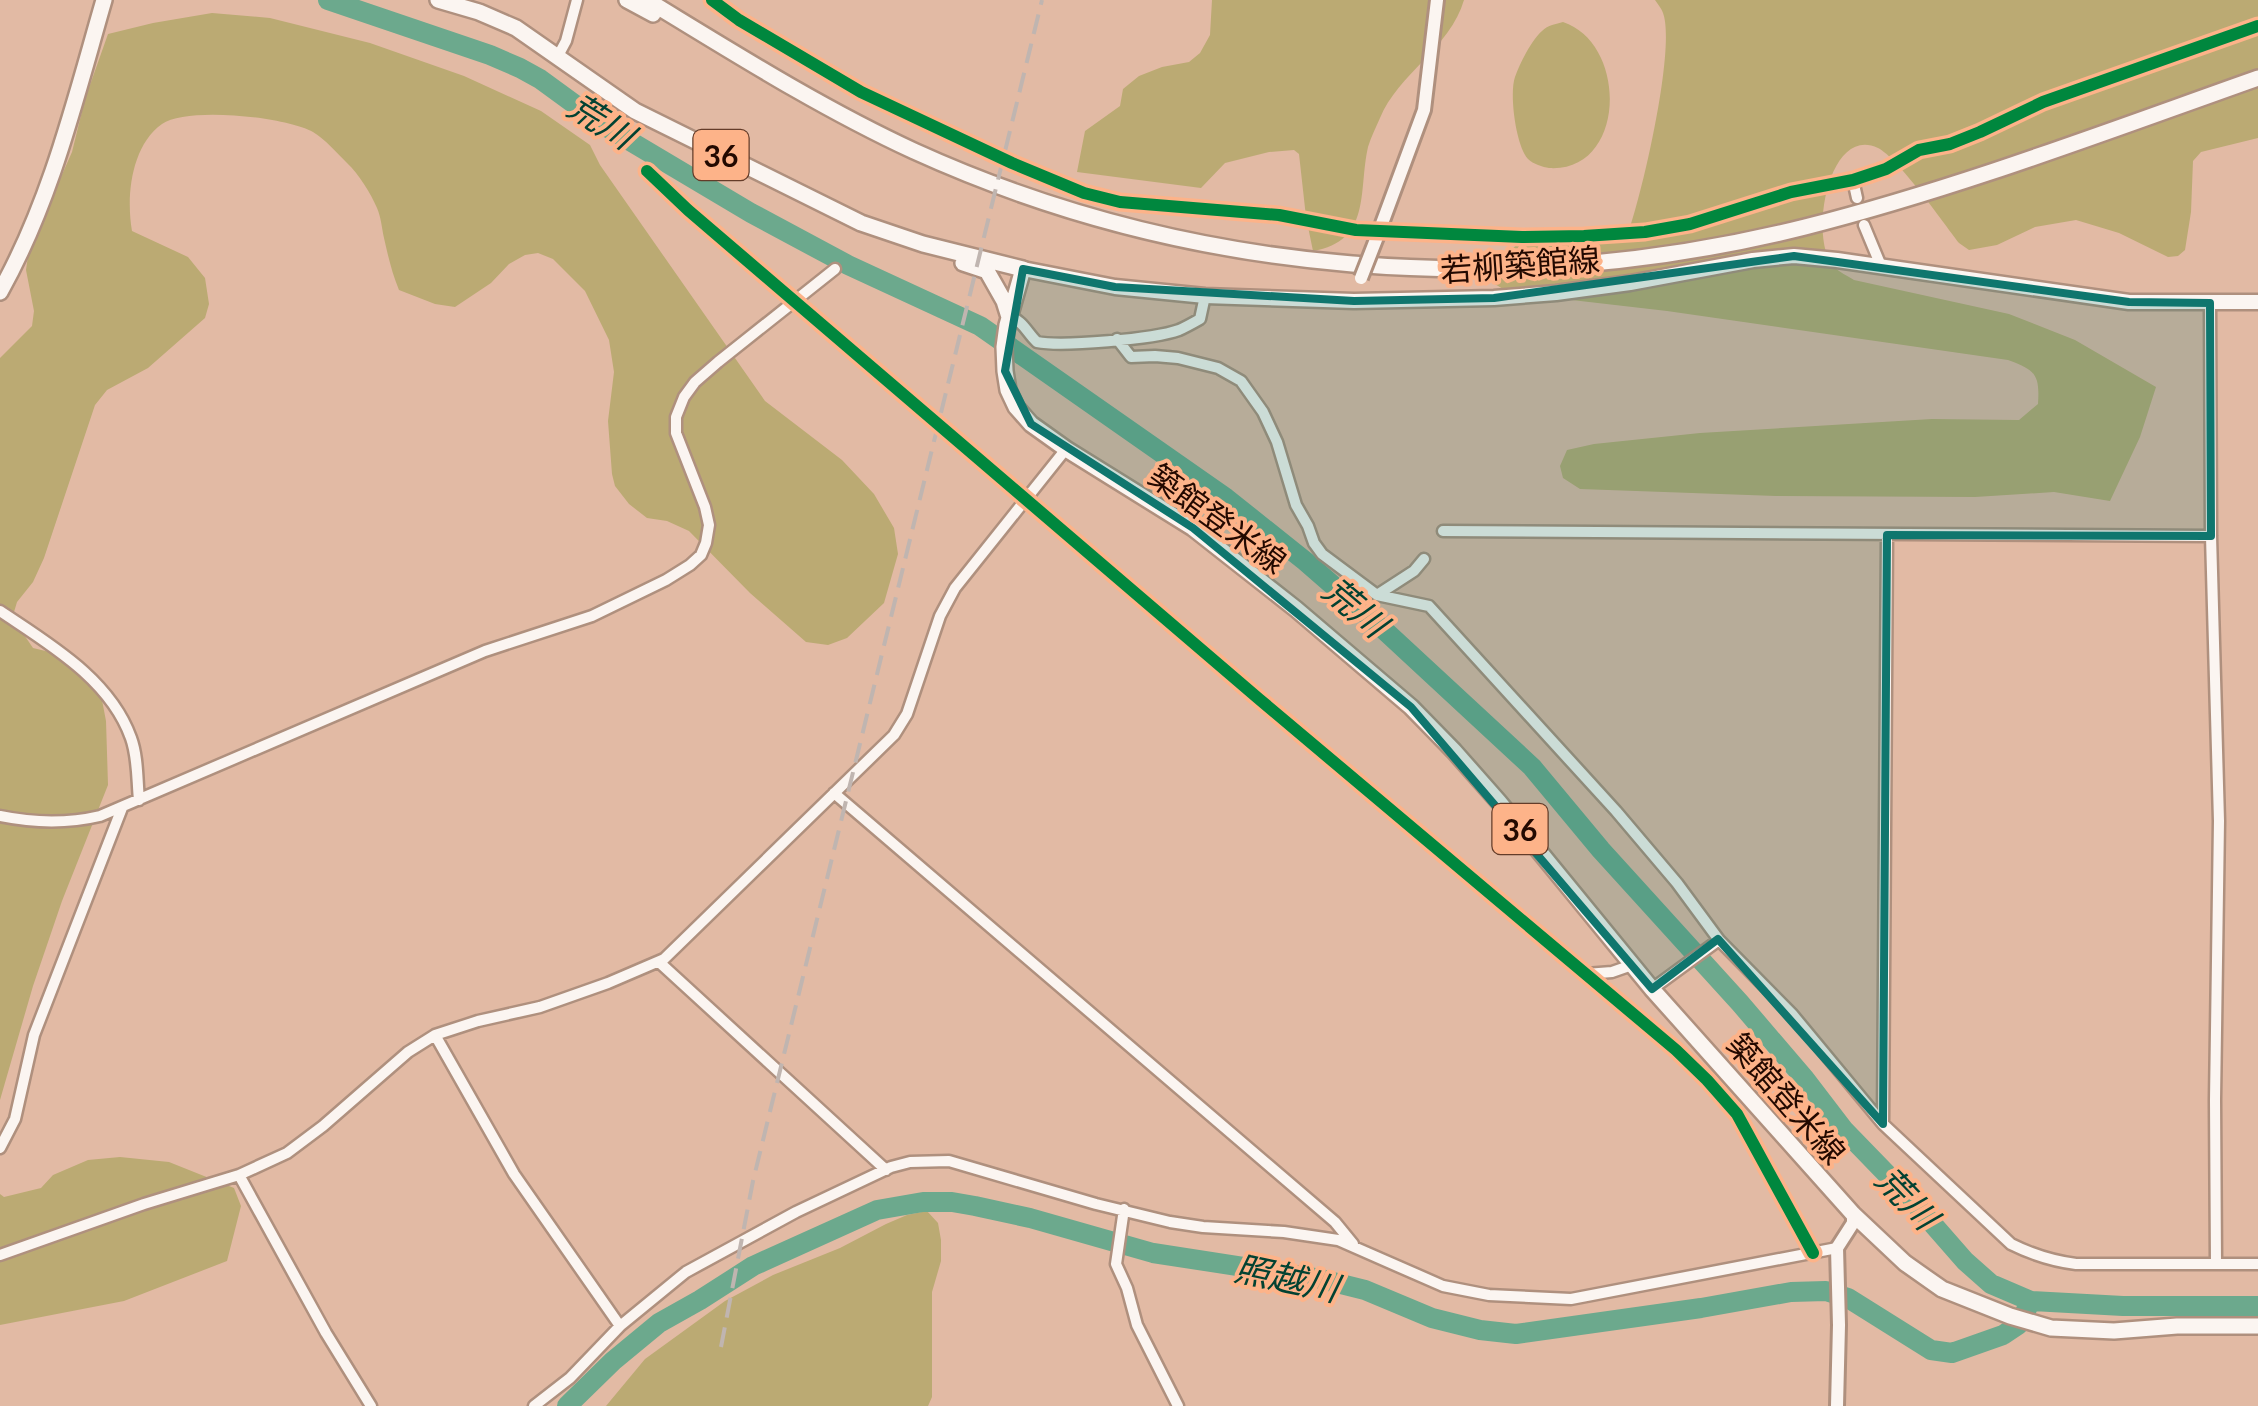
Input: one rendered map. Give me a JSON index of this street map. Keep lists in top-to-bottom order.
{
  "streets": {
    "main road": ["36", "若柳築館線", "築館登米線"]
  },
  "crossings": [
    ["36", "若柳築館線"],
    ["36", "築館登米線"],
    ["若柳築館線", "築館登米線"]
  ],
  "water": ["荒川", "照越川"]
}
